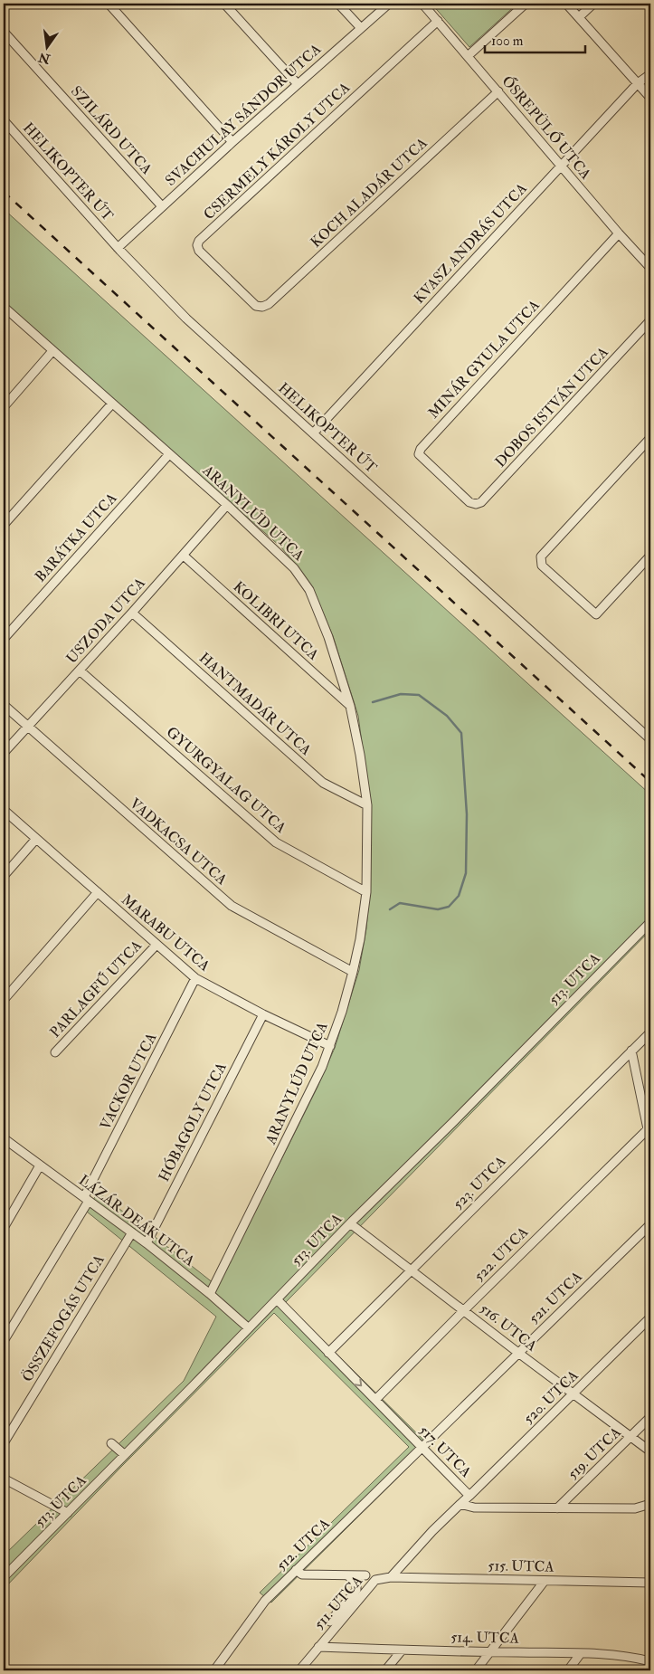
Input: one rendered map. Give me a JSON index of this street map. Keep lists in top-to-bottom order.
{
  "streets": {
    "street": [
      "SVACHULAY SÁNDOR UTCA",
      "ŐSREPÜLŐ UTCA",
      "SZILÁRD UTCA",
      "CSERMELY KÁROLY UTCA",
      "HELIKOPTER ÚT",
      "KOCH ALADÁR UTCA",
      "KVASZ ANDRÁS UTCA",
      "MINÁR GYULA UTCA",
      "DOBOS ISTVÁN UTCA",
      "ARANYLÚD UTCA",
      "BARÁTKA UTCA",
      "USZODA UTCA",
      "KOLIBRI UTCA",
      "HANTMADÁR UTCA",
      "GYURGYALAG UTCA",
      "VADKACSA UTCA",
      "MARABU UTCA",
      "513. UTCA",
      "PARLAGFŰ UTCA",
      "VACKOR UTCA",
      "HÓBAGOLY UTCA",
      "523. UTCA",
      "LÁZÁR DEÁK UTCA",
      "522. UTCA",
      "521. UTCA",
      "ÖSSZEFOGÁS UTCA",
      "516. UTCA",
      "520. UTCA",
      "517. UTCA",
      "519. UTCA",
      "512. UTCA",
      "515. UTCA",
      "511. UTCA",
      "514. UTCA"
    ]
  },
  "crossings": [
    ["SVACHULAY SÁNDOR UTCA", "SZILÁRD UTCA"],
    ["SVACHULAY SÁNDOR UTCA", "HELIKOPTER ÚT"],
    ["ŐSREPÜLŐ UTCA", "CSERMELY KÁROLY UTCA"],
    ["ŐSREPÜLŐ UTCA", "KOCH ALADÁR UTCA"],
    ["ŐSREPÜLŐ UTCA", "KVASZ ANDRÁS UTCA"],
    ["ŐSREPÜLŐ UTCA", "MINÁR GYULA UTCA"],
    ["CSERMELY KÁROLY UTCA", "KOCH ALADÁR UTCA"],
    ["HELIKOPTER ÚT", "KVASZ ANDRÁS UTCA"],
    ["MINÁR GYULA UTCA", "DOBOS ISTVÁN UTCA"],
    ["ARANYLÚD UTCA", "BARÁTKA UTCA"],
    ["ARANYLÚD UTCA", "USZODA UTCA"],
    ["ARANYLÚD UTCA", "KOLIBRI UTCA"],
    ["ARANYLÚD UTCA", "HANTMADÁR UTCA"],
    ["ARANYLÚD UTCA", "GYURGYALAG UTCA"],
    ["ARANYLÚD UTCA", "VADKACSA UTCA"],
    ["ARANYLÚD UTCA", "MARABU UTCA"],
    ["ARANYLÚD UTCA", "LÁZÁR DEÁK UTCA"],
    ["USZODA UTCA", "KOLIBRI UTCA"],
    ["USZODA UTCA", "HANTMADÁR UTCA"],
    ["USZODA UTCA", "GYURGYALAG UTCA"],
    ["USZODA UTCA", "VADKACSA UTCA"],
    ["MARABU UTCA", "PARLAGFŰ UTCA"],
    ["MARABU UTCA", "VACKOR UTCA"],
    ["MARABU UTCA", "HÓBAGOLY UTCA"],
    ["513. UTCA", "LÁZÁR DEÁK UTCA"],
    ["513. UTCA", "516. UTCA"],
    ["513. UTCA", "517. UTCA"],
    ["VACKOR UTCA", "LÁZÁR DEÁK UTCA"],
    ["HÓBAGOLY UTCA", "LÁZÁR DEÁK UTCA"],
    ["523. UTCA", "516. UTCA"],
    ["523. UTCA", "517. UTCA"],
    ["LÁZÁR DEÁK UTCA", "ÖSSZEFOGÁS UTCA"],
    ["522. UTCA", "516. UTCA"],
    ["522. UTCA", "517. UTCA"],
    ["521. UTCA", "516. UTCA"],
    ["521. UTCA", "517. UTCA"],
    ["521. UTCA", "512. UTCA"],
    ["516. UTCA", "520. UTCA"],
    ["516. UTCA", "519. UTCA"],
    ["520. UTCA", "517. UTCA"],
    ["517. UTCA", "512. UTCA"],
    ["517. UTCA", "511. UTCA"],
    ["515. UTCA", "511. UTCA"],
    ["511. UTCA", "514. UTCA"]
  ],
  "scale_bar": "100 m",
  "north": "bottom"
}
